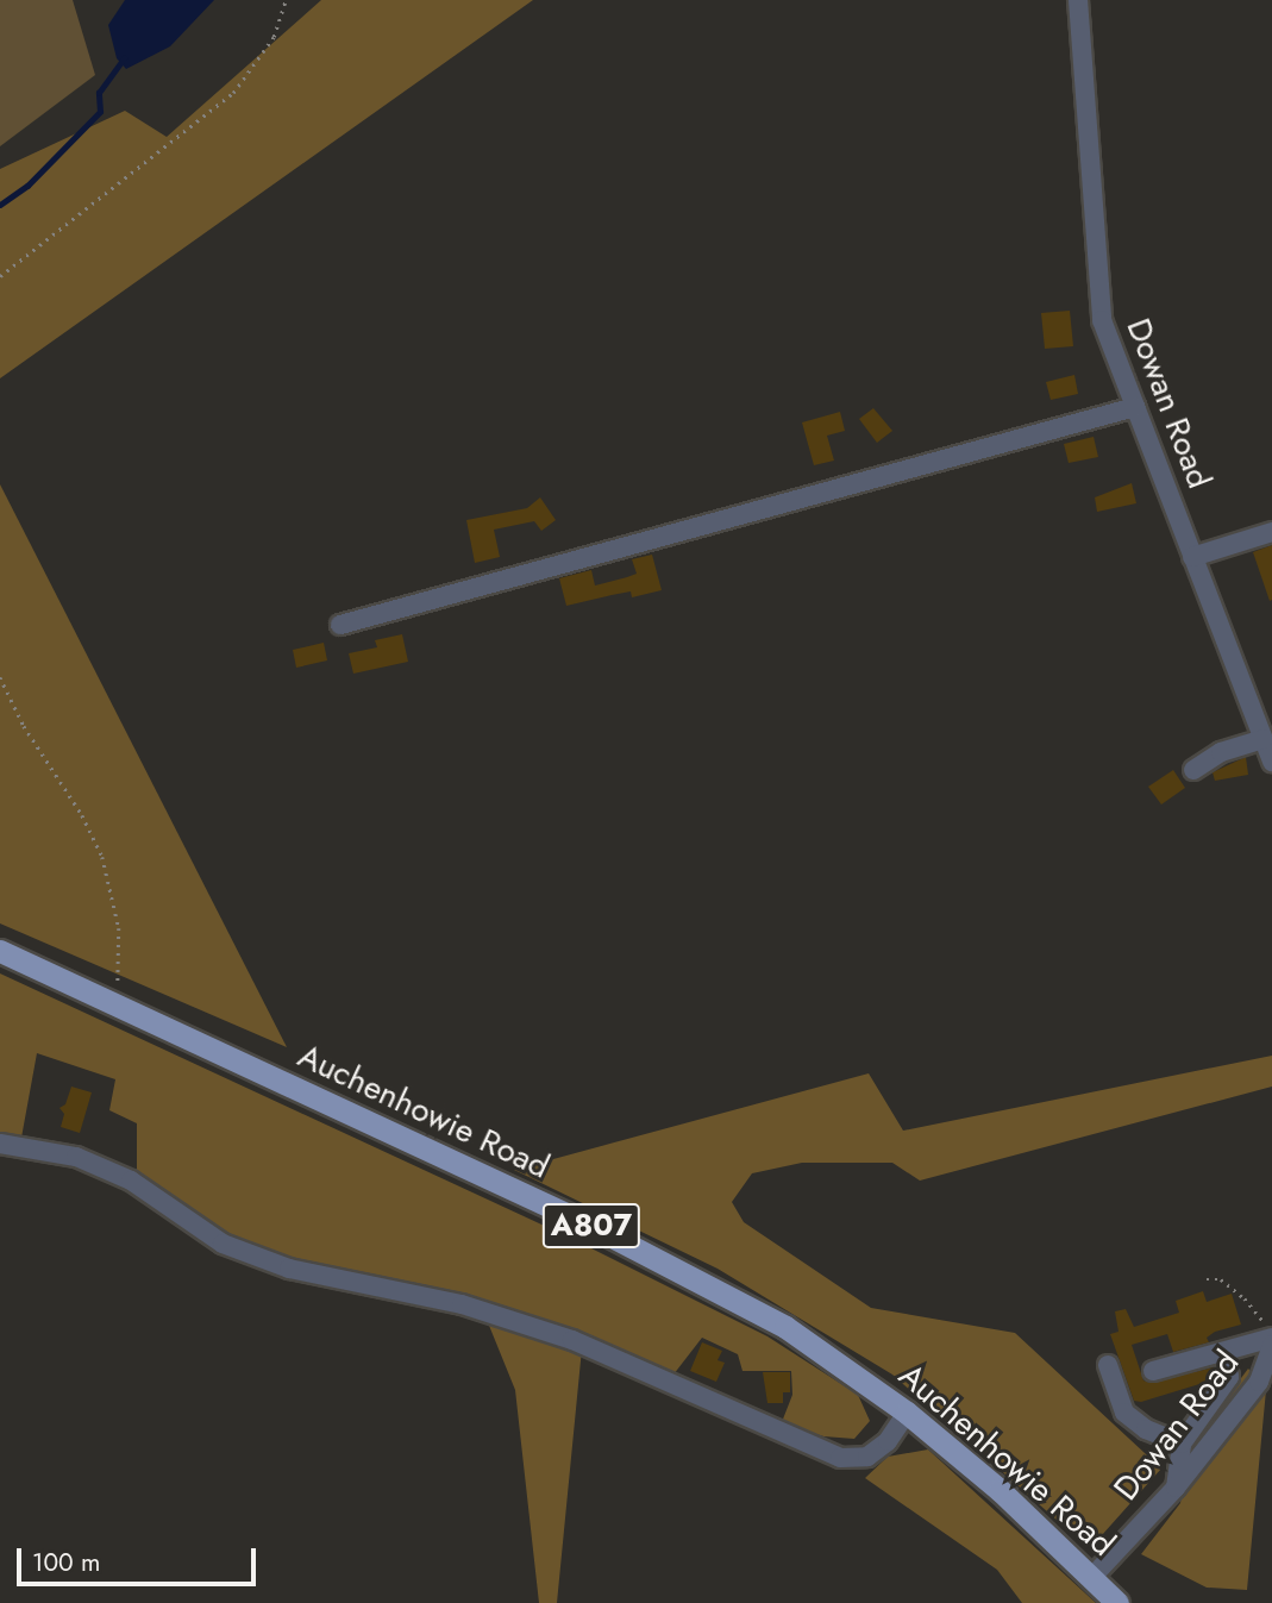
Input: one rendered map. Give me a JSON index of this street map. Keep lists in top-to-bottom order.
{
  "streets": {
    "main road": ["Auchenhowie Road", "A807"],
    "street": ["Dowan Road"]
  },
  "crossings": [
    ["Dowan Road", "Auchenhowie Road"]
  ],
  "scale_bar": "100 m"
}
